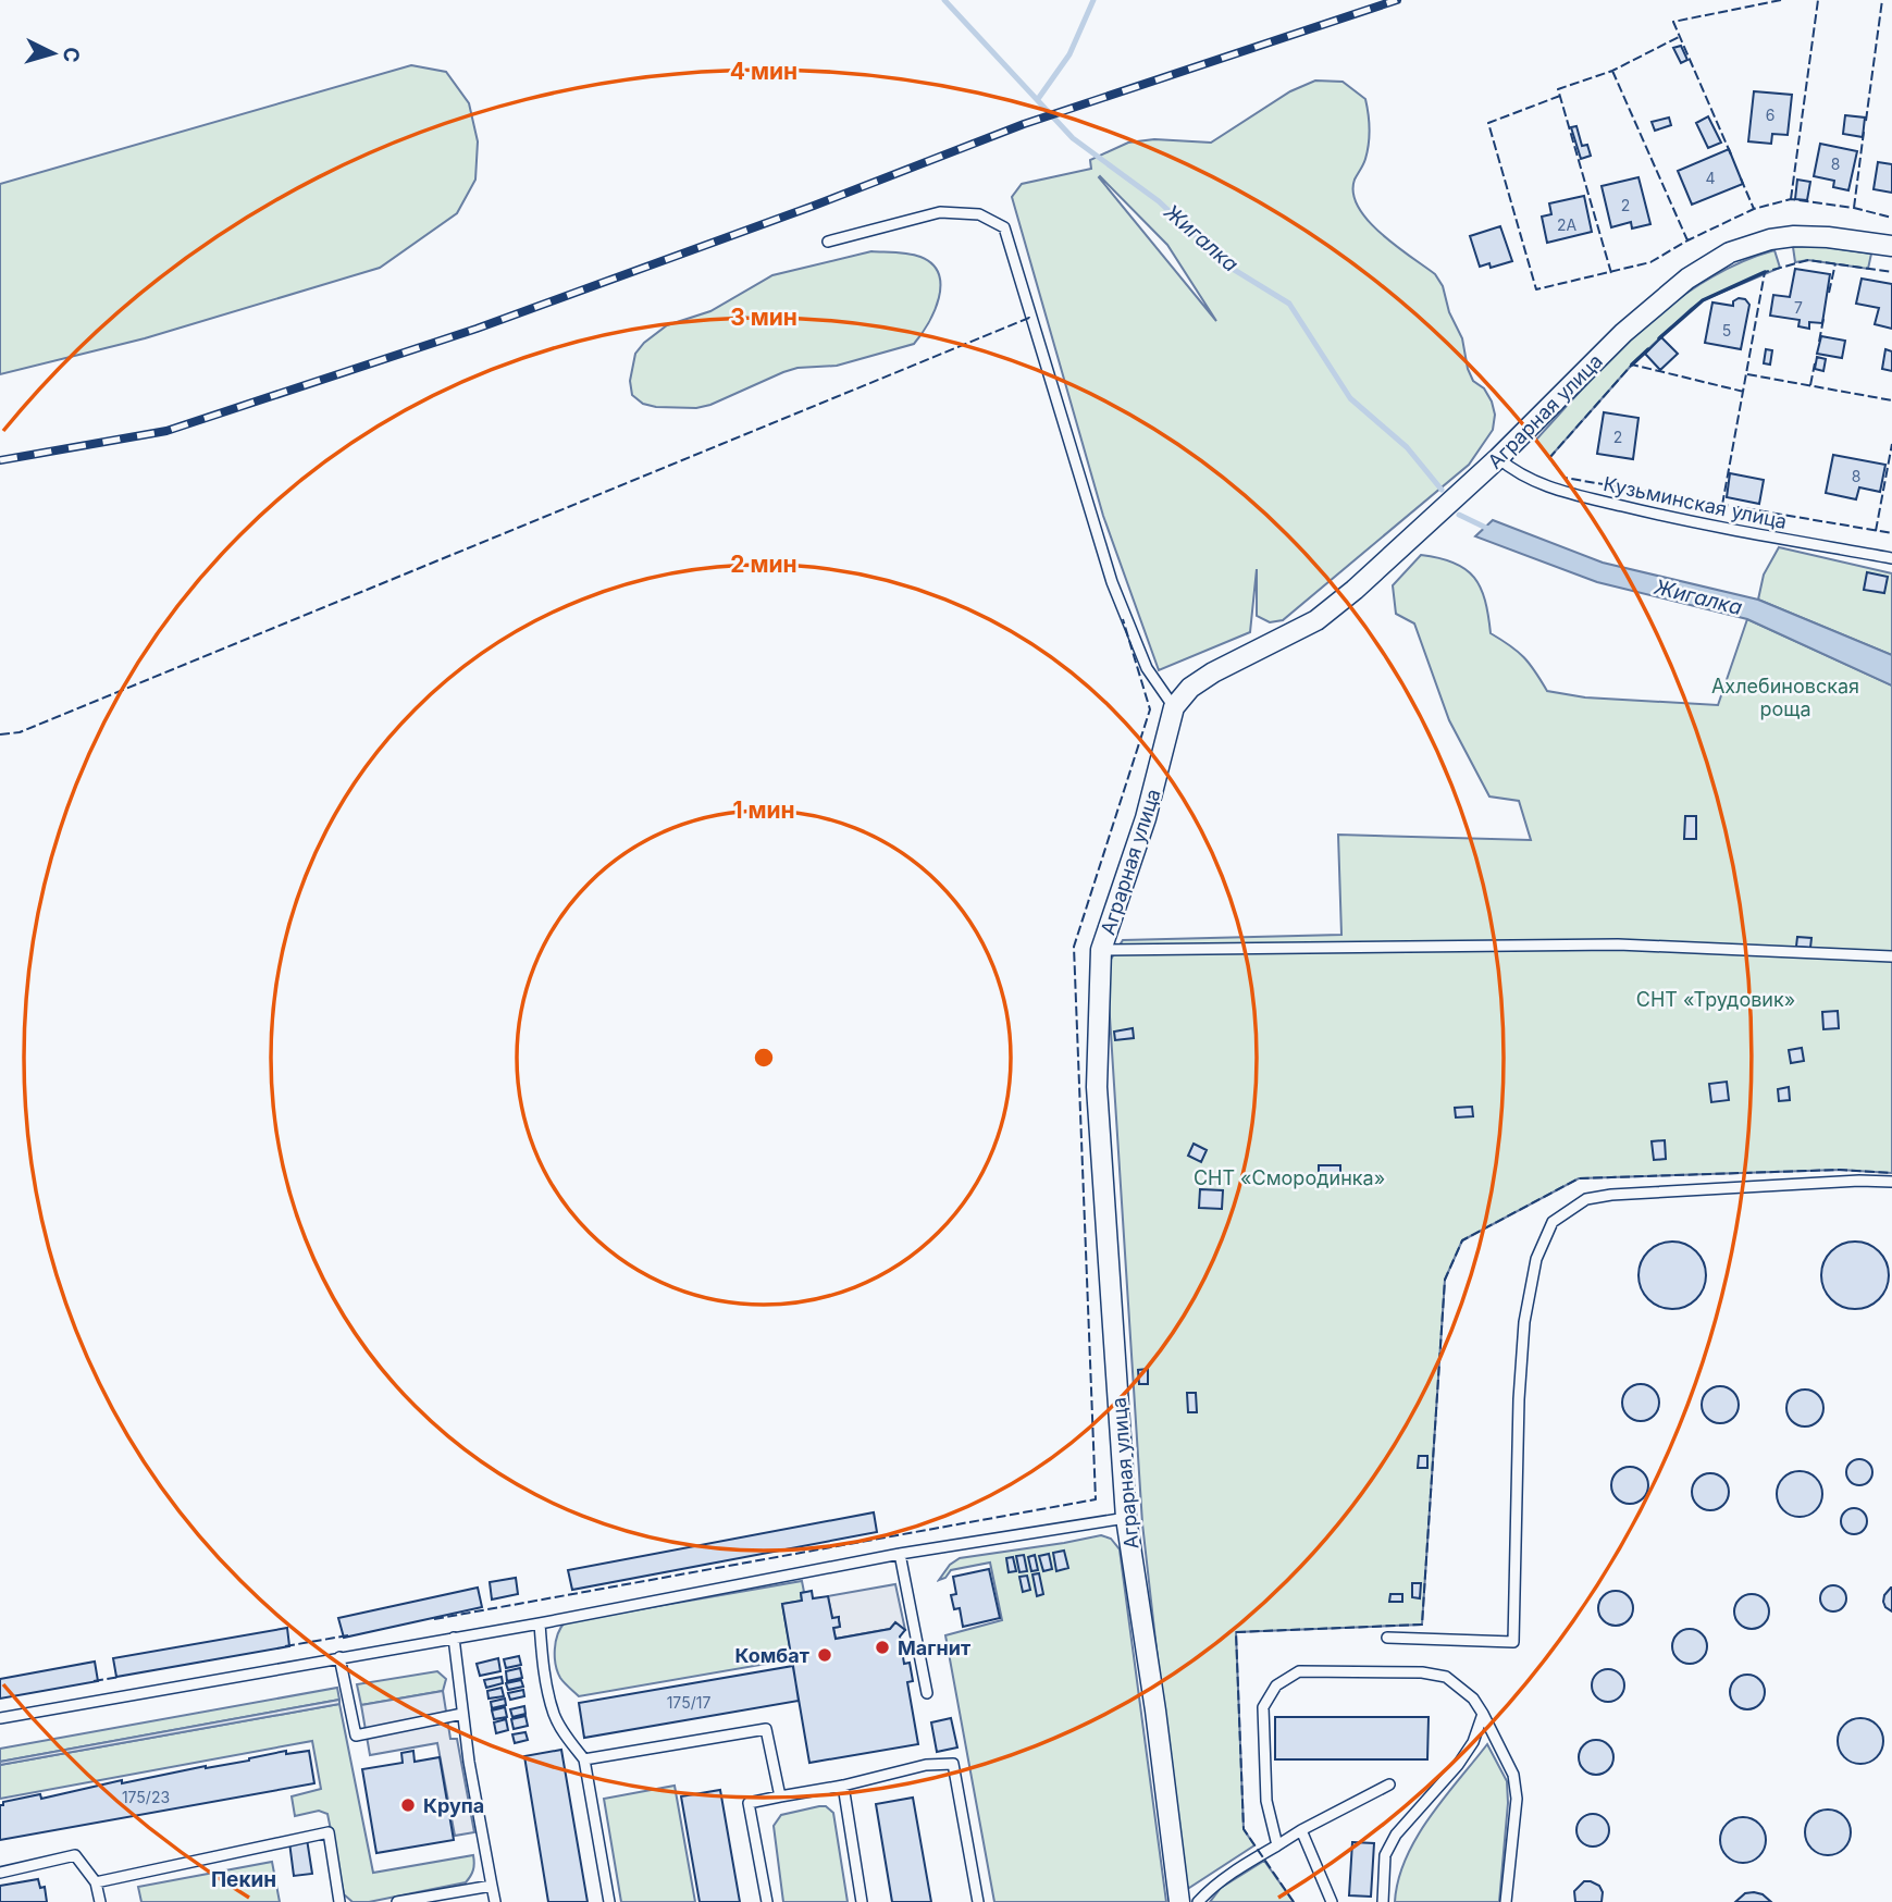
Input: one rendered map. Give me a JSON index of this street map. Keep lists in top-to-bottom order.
{
  "streets": {
    "street": ["Аграрная улица"],
    "lane": ["Кузьминская улица"]
  },
  "crossings": [
    ["Аграрная улица", "Кузьминская улица"]
  ],
  "districts": ["Пекин"],
  "water": ["Жигалка"],
  "parks": ["Ахлебиновская роща", "СНТ «Трудовик»", "СНТ «Смородинка»"],
  "places": ["Магнит", "Комбат", "Крупа"],
  "house_numbers": [
    "6",
    "8",
    "4",
    "2",
    "2А",
    "7",
    "5",
    "2",
    "8",
    "175/17",
    "175/23"
  ],
  "north": "right",
  "rings": [
    "4 мин",
    "3 мин",
    "2 мин",
    "1 мин"
  ]
}
